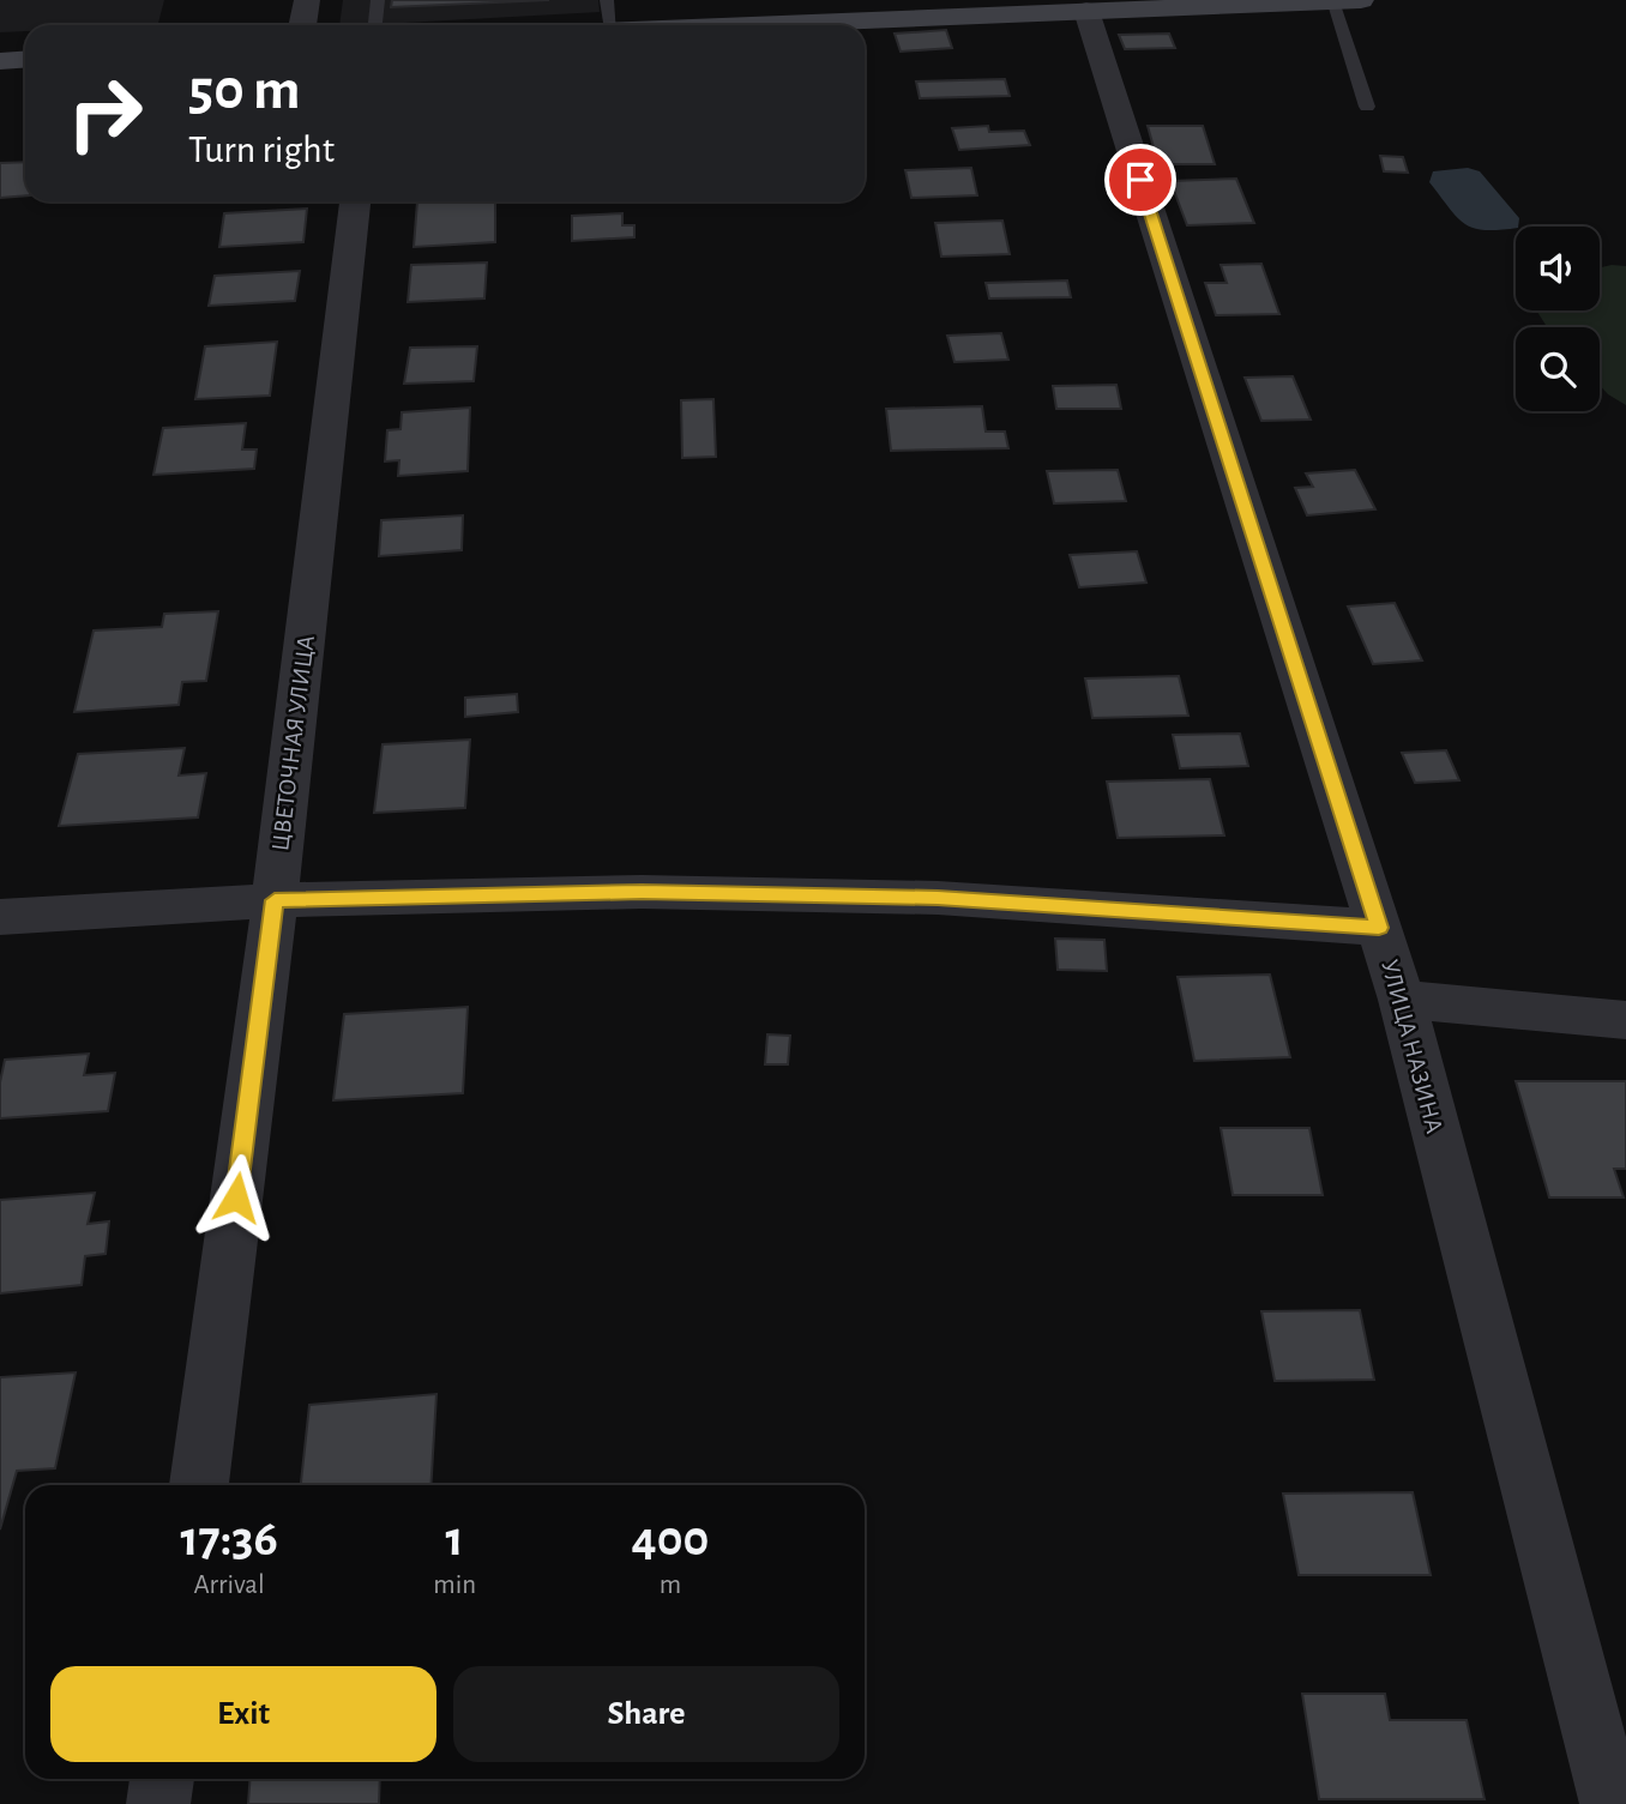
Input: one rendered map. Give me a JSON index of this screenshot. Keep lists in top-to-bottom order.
{
  "streets": {
    "street": ["ЦВЕТОЧНАЯ УЛИЦА", "УЛИЦА НАЗИНА"]
  },
  "page": {
    "turn": ["50 m", "Turn right"],
    "eta": [
      "17:36",
      "Arrival",
      "1",
      "min",
      "400",
      "m"
    ],
    "buttons": ["Exit", "Share"]
  }
}
